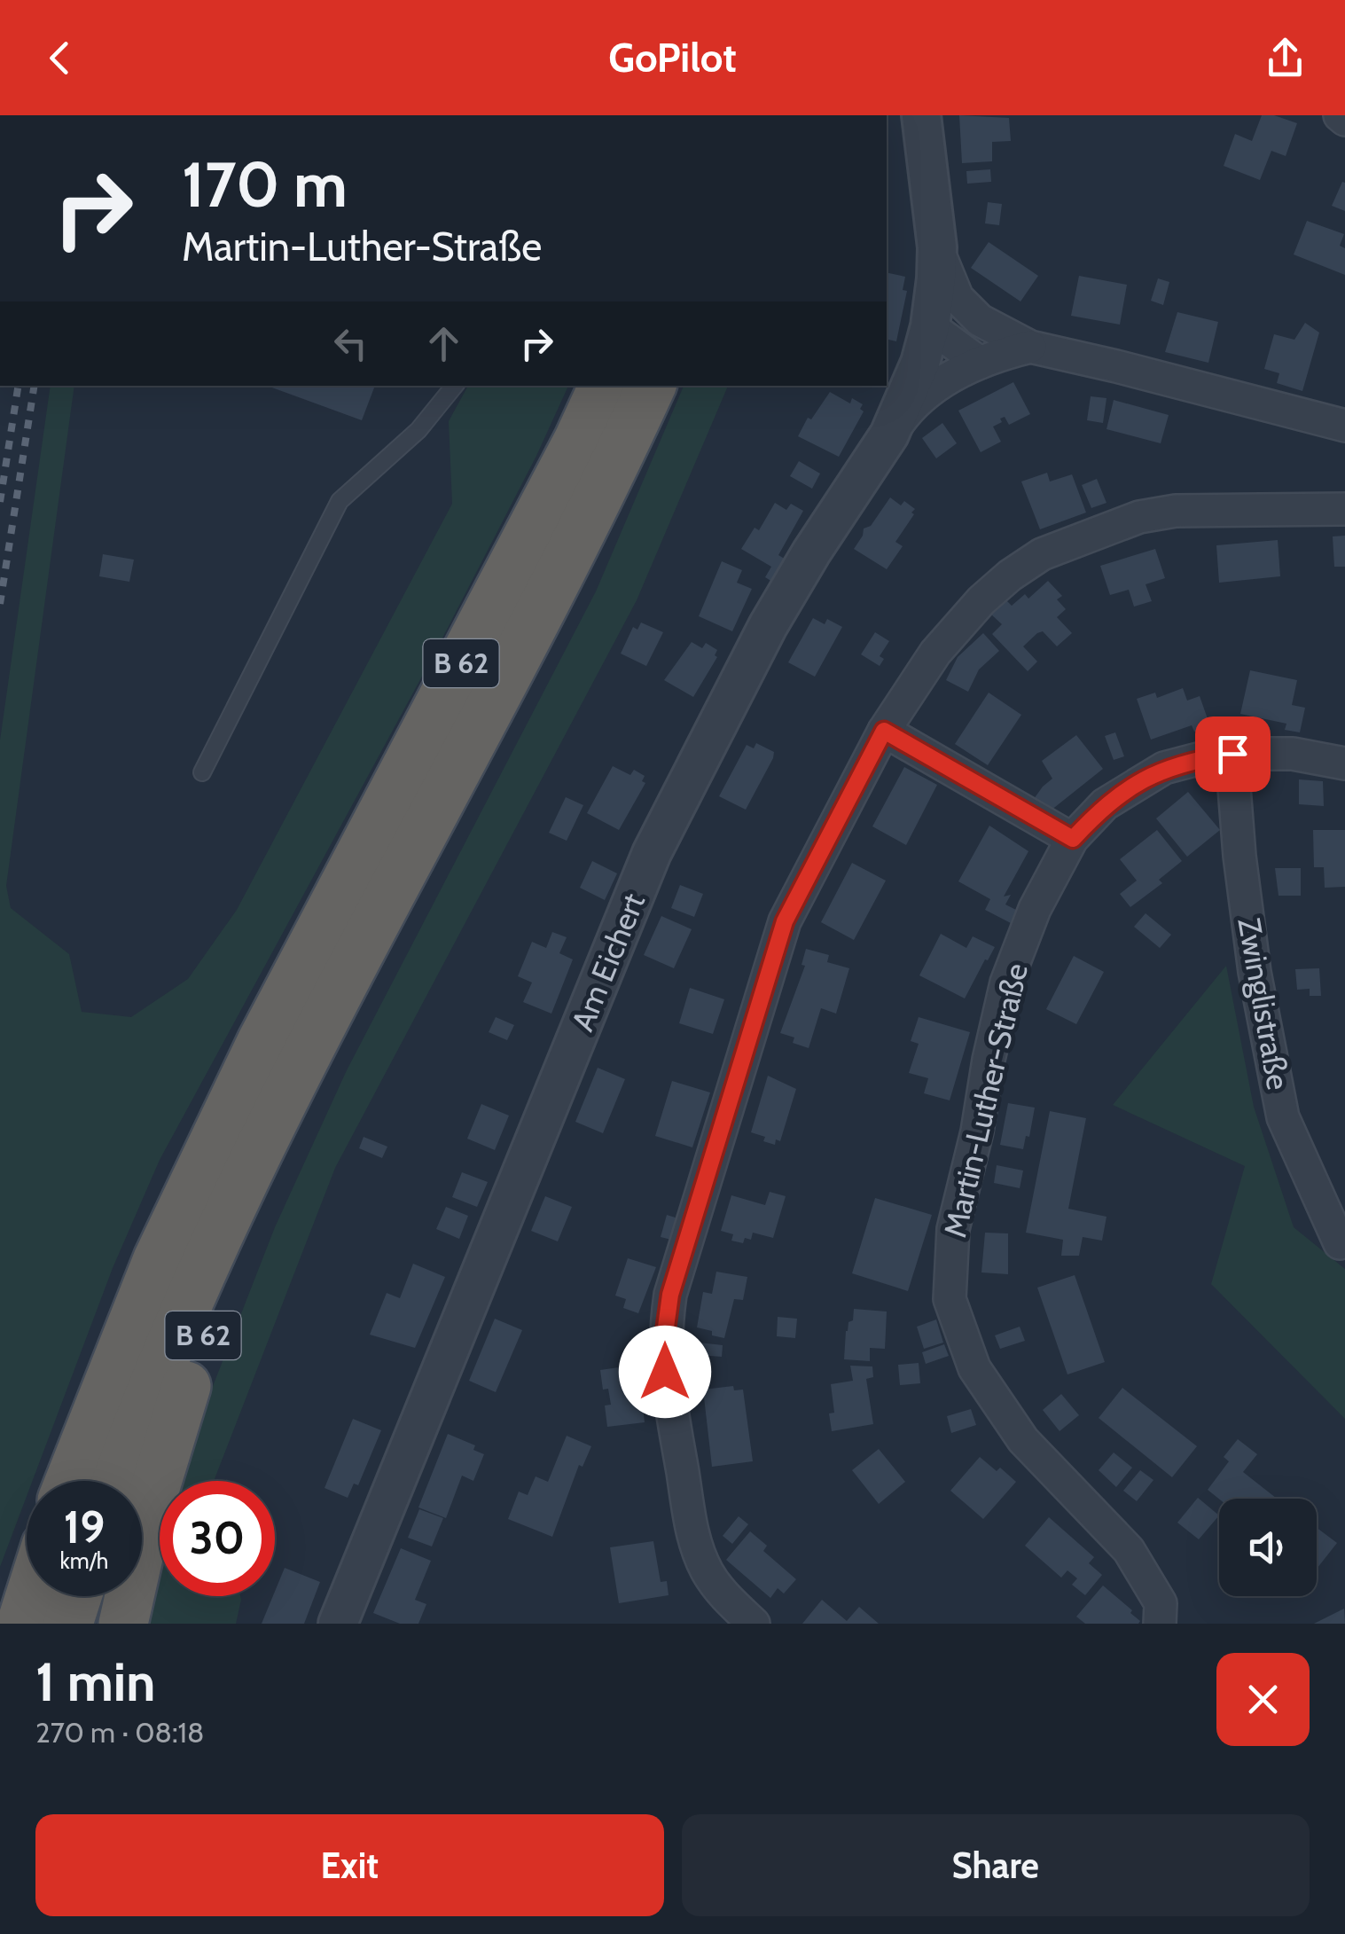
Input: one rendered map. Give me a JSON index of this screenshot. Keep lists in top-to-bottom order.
{
  "streets": {
    "highway": ["B 62"],
    "street": ["Am Eichert", "Zwinglistraße", "Martin-Luther-Straße"]
  },
  "crossings": [
    ["Zwinglistraße", "Martin-Luther-Straße"]
  ],
  "page": {
    "header": "GoPilot",
    "turn": ["170 m", "Martin-Luther-Straße"],
    "speed": "19 km/h",
    "limit": "30",
    "heading": ["1 min", "270 m · 08:18"],
    "buttons": ["Exit", "Share"]
  }
}
